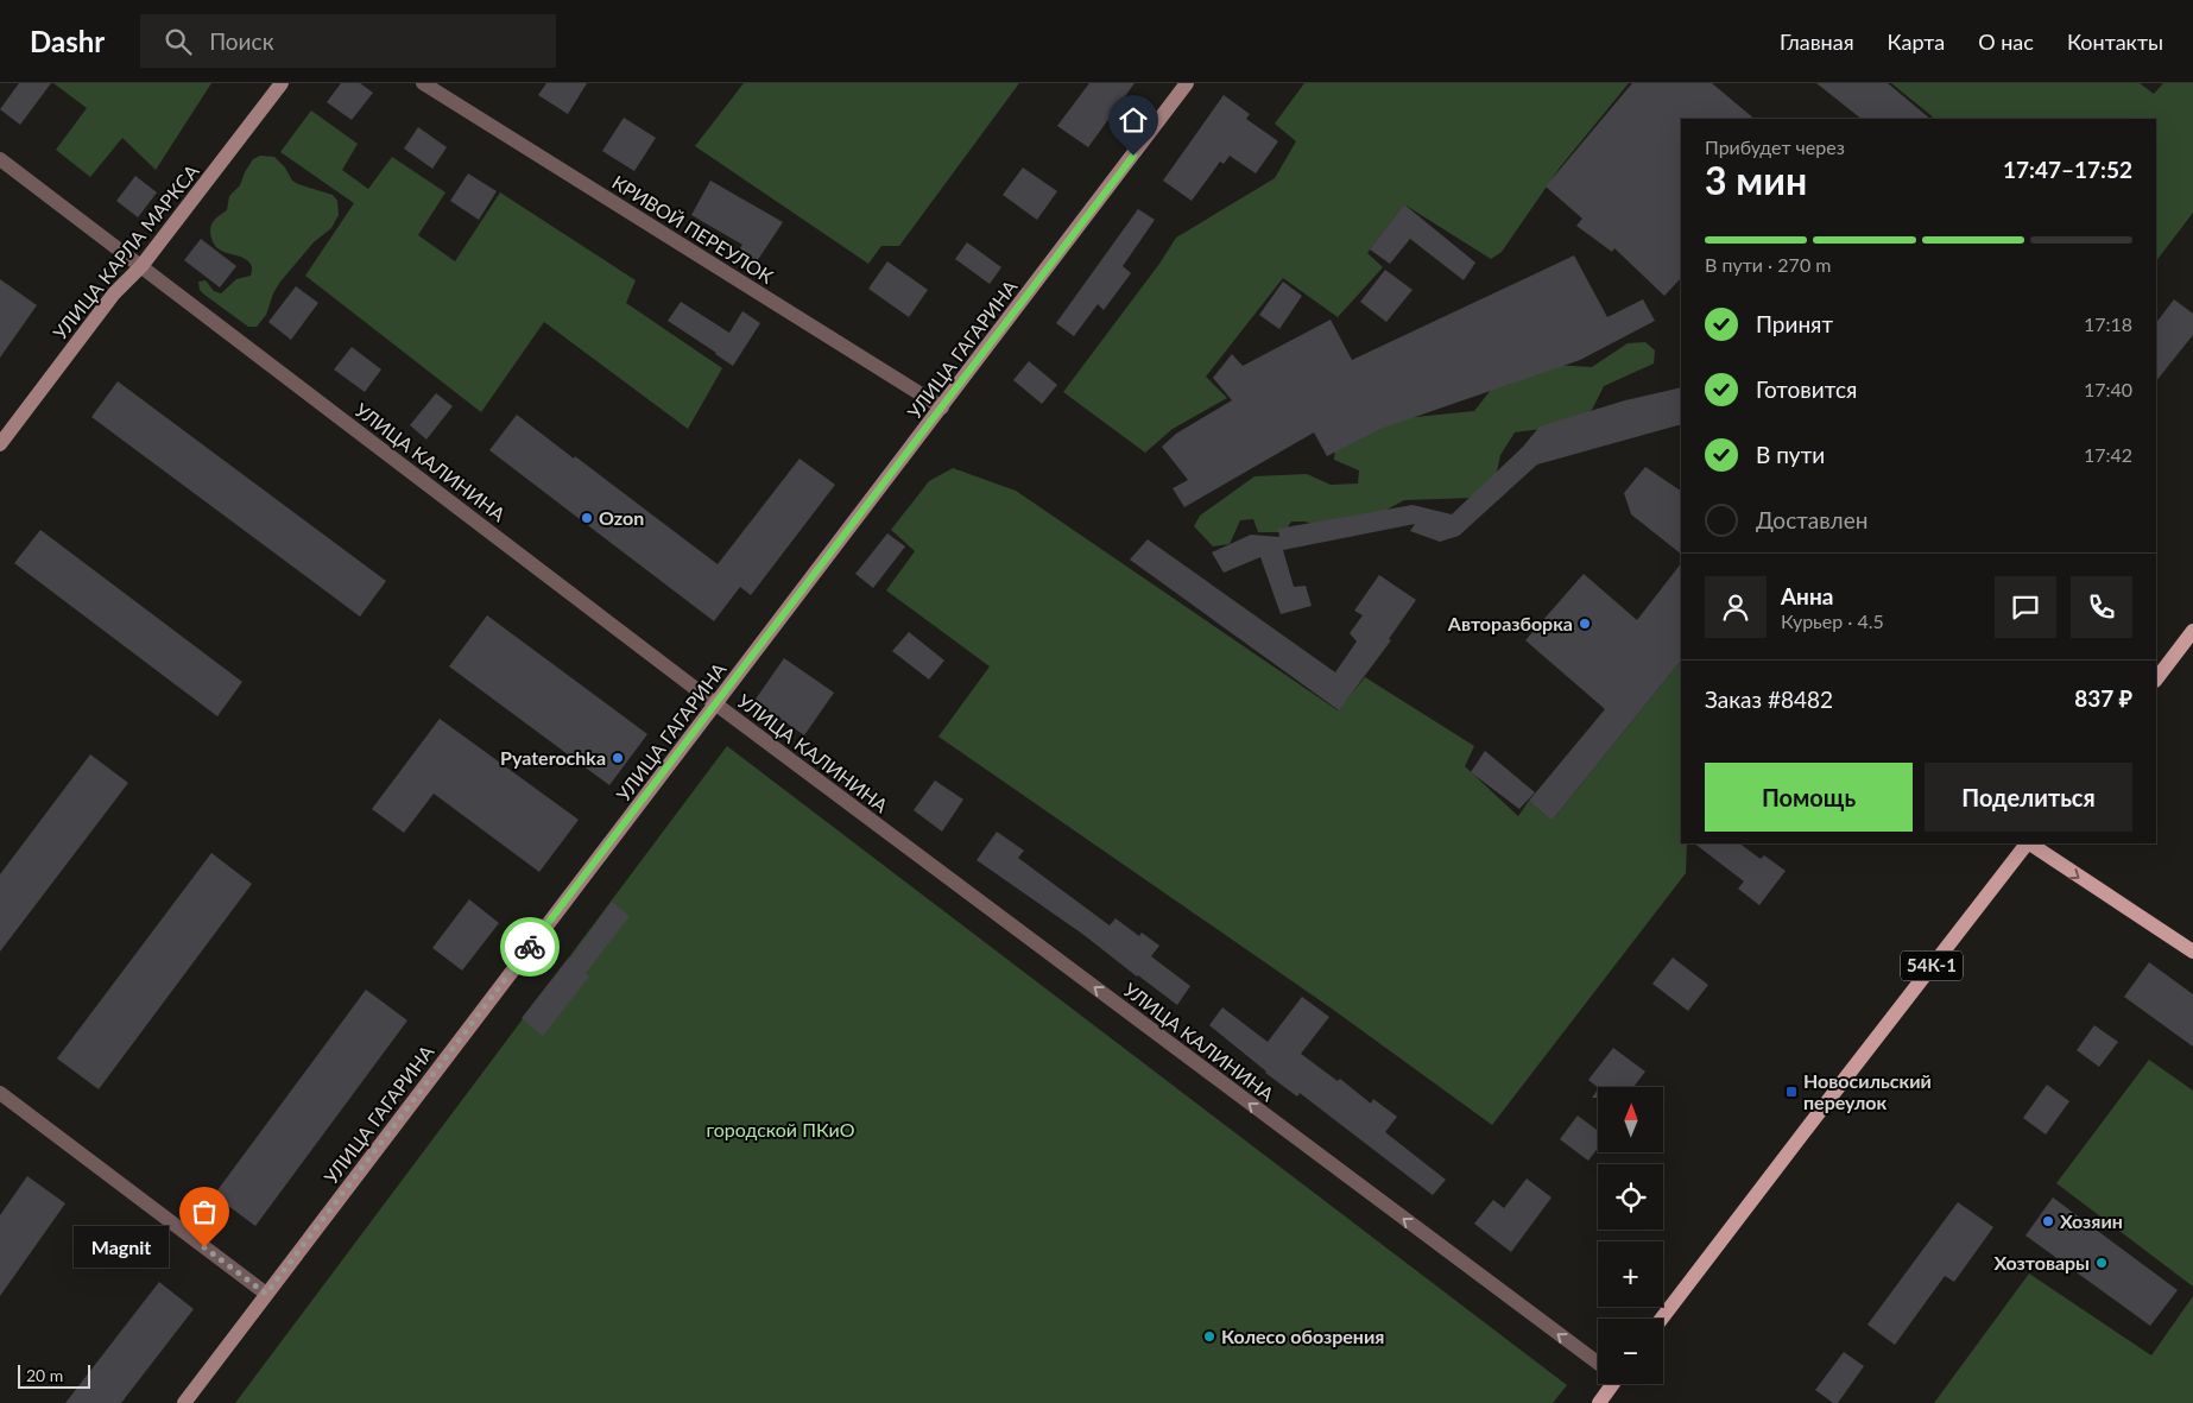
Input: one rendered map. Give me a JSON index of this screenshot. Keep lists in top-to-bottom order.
{
  "streets": {
    "main road": ["54К-1"],
    "street": [
      "КРИВОЙ ПЕРЕУЛОК",
      "УЛИЦА КАРЛА МАРКСА",
      "УЛИЦА ГАГАРИНА",
      "УЛИЦА КАЛИНИНА"
    ]
  },
  "crossings": [
    ["КРИВОЙ ПЕРЕУЛОК", "УЛИЦА ГАГАРИНА"],
    ["УЛИЦА КАРЛА МАРКСА", "УЛИЦА КАЛИНИНА"],
    ["УЛИЦА ГАГАРИНА", "УЛИЦА КАЛИНИНА"]
  ],
  "one_way": ["УЛИЦА КАЛИНИНА"],
  "parks": ["городской ПКиО"],
  "places": {
    "other": [
      "Ozon",
      "Авторазборка",
      "Pyaterochka",
      "Хозяин",
      "Magnit",
      "Хозтовары",
      "Колесо обозрения"
    ],
    "transit": ["Новосильский переулок"]
  },
  "scale_bar": "20 m",
  "north": "top",
  "page": {
    "header": "Dashr",
    "search": "Поиск",
    "nav": [
      "Главная",
      "Карта",
      "О нас",
      "Контакты"
    ],
    "heading": ["3 мин", "Прибудет через", "17:47–17:52"],
    "panel": [
      "Анна",
      "Курьер · 4.5",
      "Заказ #8482",
      "837 ₽"
    ],
    "bar": "В пути · 270 m",
    "list": [
      ["Принят", "17:18"],
      ["Готовится", "17:40"],
      ["В пути", "17:42"],
      "Доставлен"
    ],
    "buttons": ["Помощь", "Поделиться"],
    "map_buttons": ["+", "−"],
    "bubble": "Magnit",
    "scale": "20 m"
  }
}
